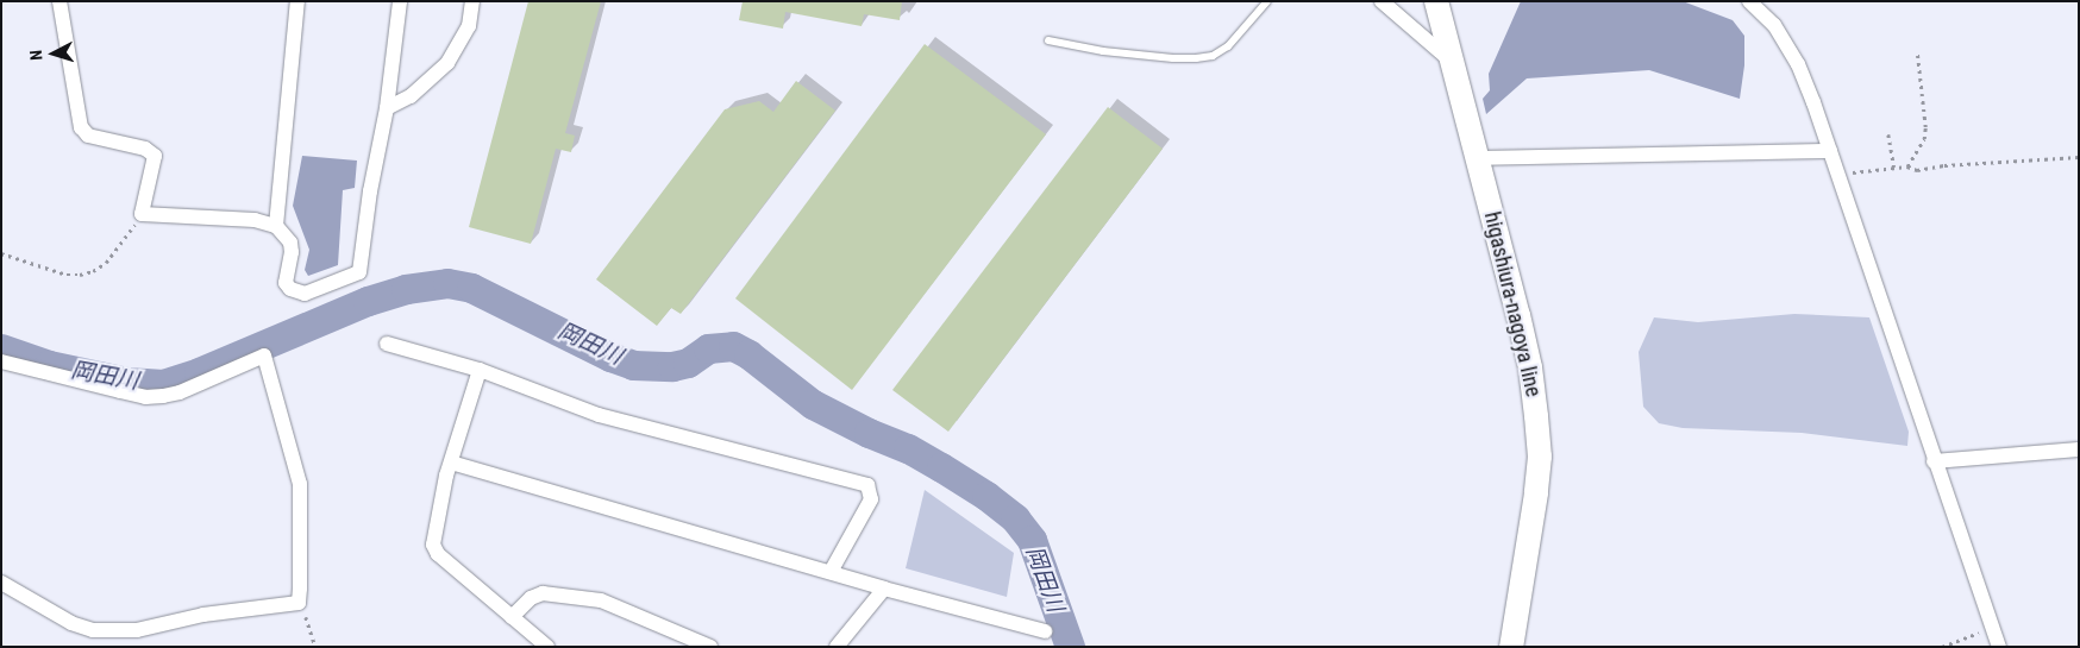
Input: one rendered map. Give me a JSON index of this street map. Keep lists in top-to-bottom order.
{
  "streets": {
    "main road": ["higashiura-nagoya line"]
  },
  "water": ["岡田川"],
  "north": "left"
}
